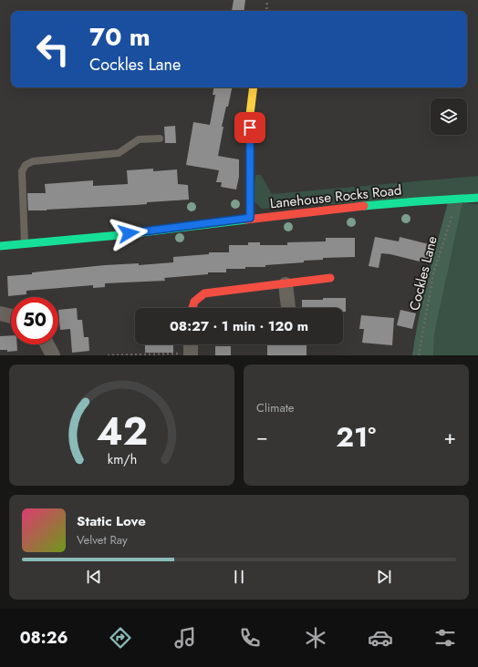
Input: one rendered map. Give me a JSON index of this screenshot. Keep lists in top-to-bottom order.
{
  "streets": {
    "main road": ["Lanehouse Rocks Road"],
    "path": ["Cockles Lane"]
  },
  "crossings": [
    ["Lanehouse Rocks Road", "Cockles Lane"]
  ],
  "page": {
    "turn": ["70 m", "Cockles Lane"],
    "limit": "50",
    "trip": "08:27 · 1 min · 120 m",
    "tile": "Climate",
    "heat": ["−", "21°", "+"],
    "song": ["Static Love", "Velvet Ray"],
    "tabs": "08:26",
    "gauge": ["42", "km/h"]
  }
}
